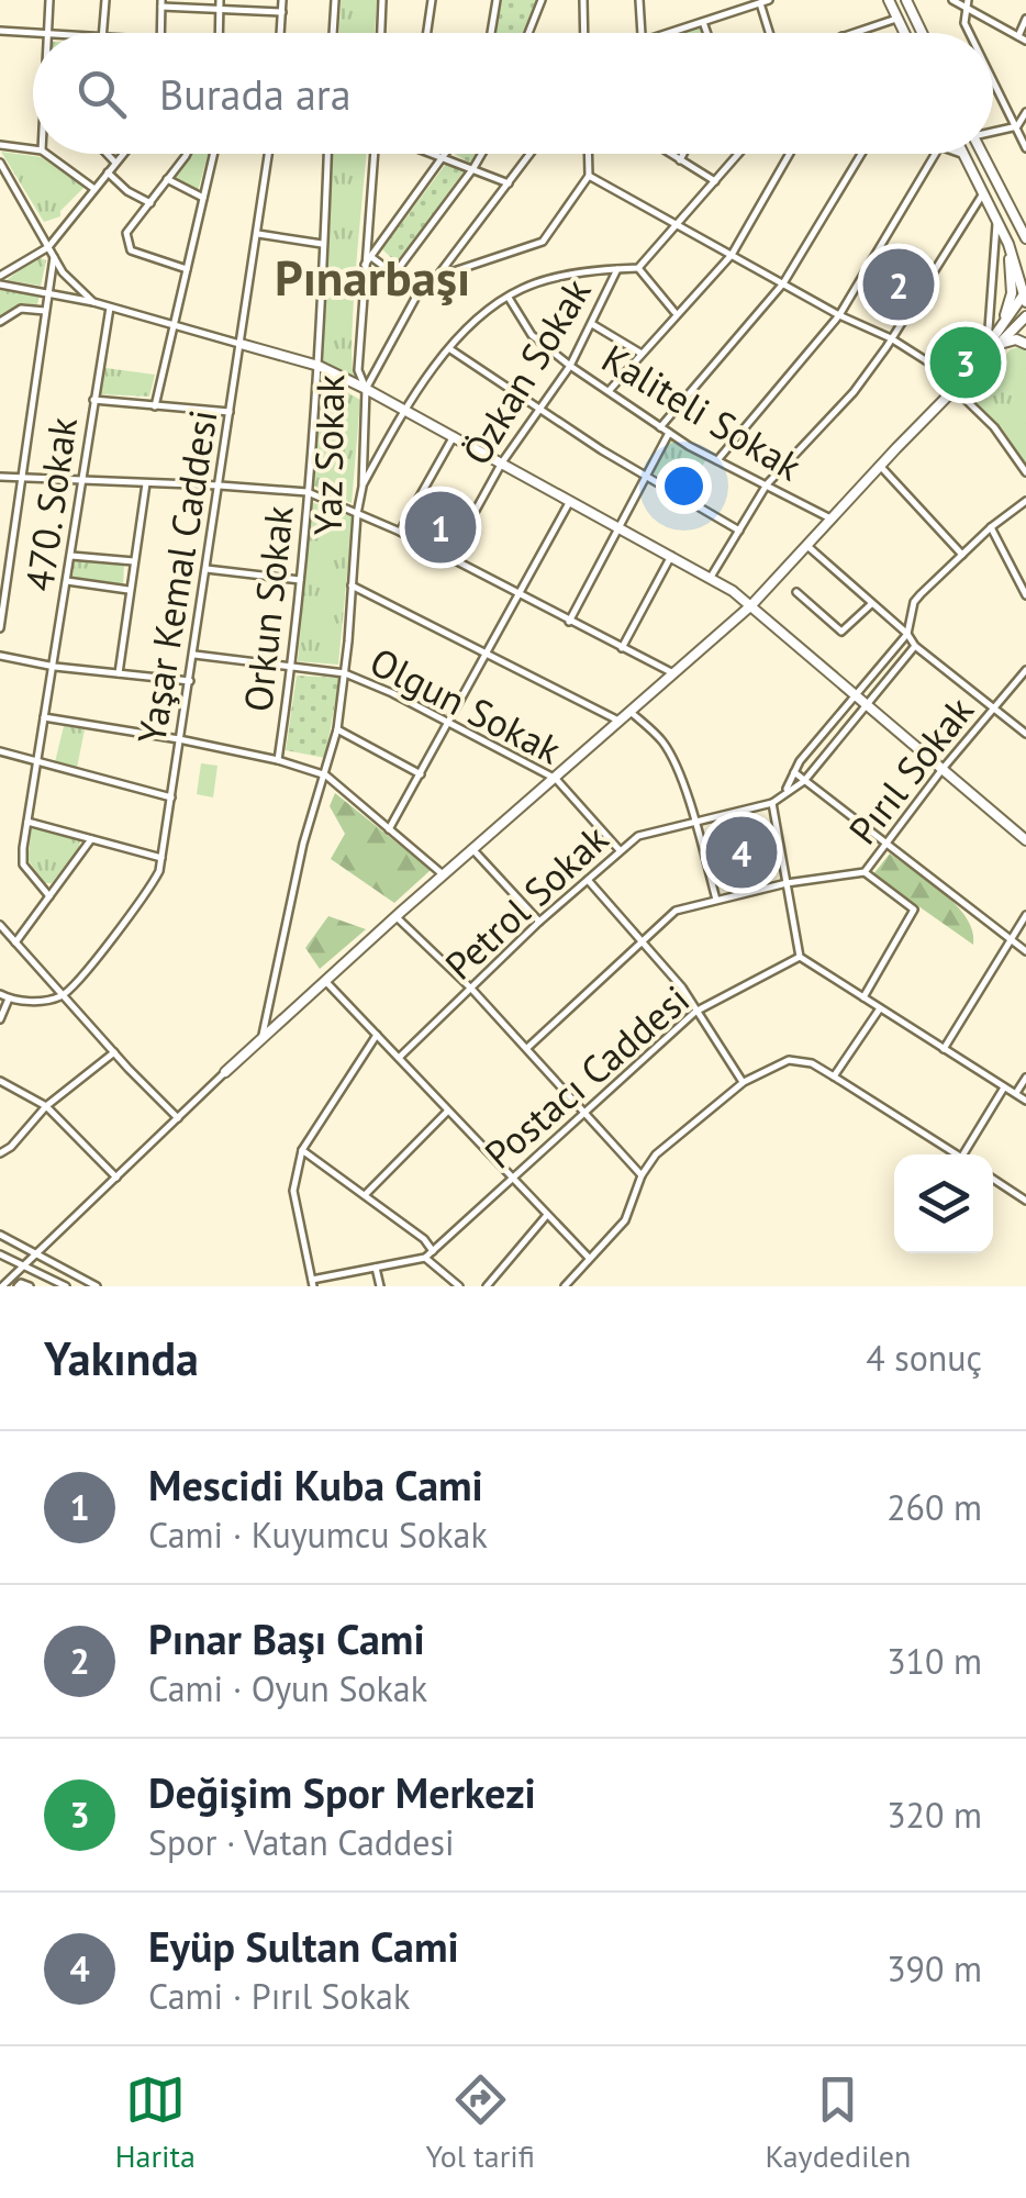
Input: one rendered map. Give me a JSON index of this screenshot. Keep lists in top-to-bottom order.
{
  "streets": {
    "street": [
      "Özkan Sokak",
      "Kaliteli Sokak",
      "Yaz Sokak",
      "470. Sokak",
      "Yaşar Kemal Caddesi",
      "Orkun Sokak",
      "Olgun Sokak",
      "Pırıl Sokak",
      "Petrol Sokak",
      "Postacı Caddesi"
    ]
  },
  "crossings": [
    ["Özkan Sokak", "Kaliteli Sokak"],
    ["Yaz Sokak", "Olgun Sokak"],
    ["Yaşar Kemal Caddesi", "Olgun Sokak"],
    ["Orkun Sokak", "Olgun Sokak"],
    ["Olgun Sokak", "Petrol Sokak"]
  ],
  "districts": ["Pınarbaşı"],
  "page": {
    "search": "Burada ara",
    "pins": [
      "2",
      "3",
      "1",
      "4"
    ],
    "heading": ["Yakında", "4 sonuç"],
    "list": [
      {
        "mark": "1",
        "name": "Mescidi Kuba Cami",
        "note": "Cami · Kuyumcu Sokak",
        "value": "260 m"
      },
      {
        "mark": "2",
        "name": "Pınar Başı Cami",
        "note": "Cami · Oyun Sokak",
        "value": "310 m"
      },
      {
        "mark": "3",
        "name": "Değişim Spor Merkezi",
        "note": "Spor · Vatan Caddesi",
        "value": "320 m"
      },
      {
        "mark": "4",
        "name": "Eyüp Sultan Cami",
        "note": "Cami · Pırıl Sokak",
        "value": "390 m"
      }
    ],
    "nav": ["Harita", "Yol tarifi", "Kaydedilen"]
  }
}
